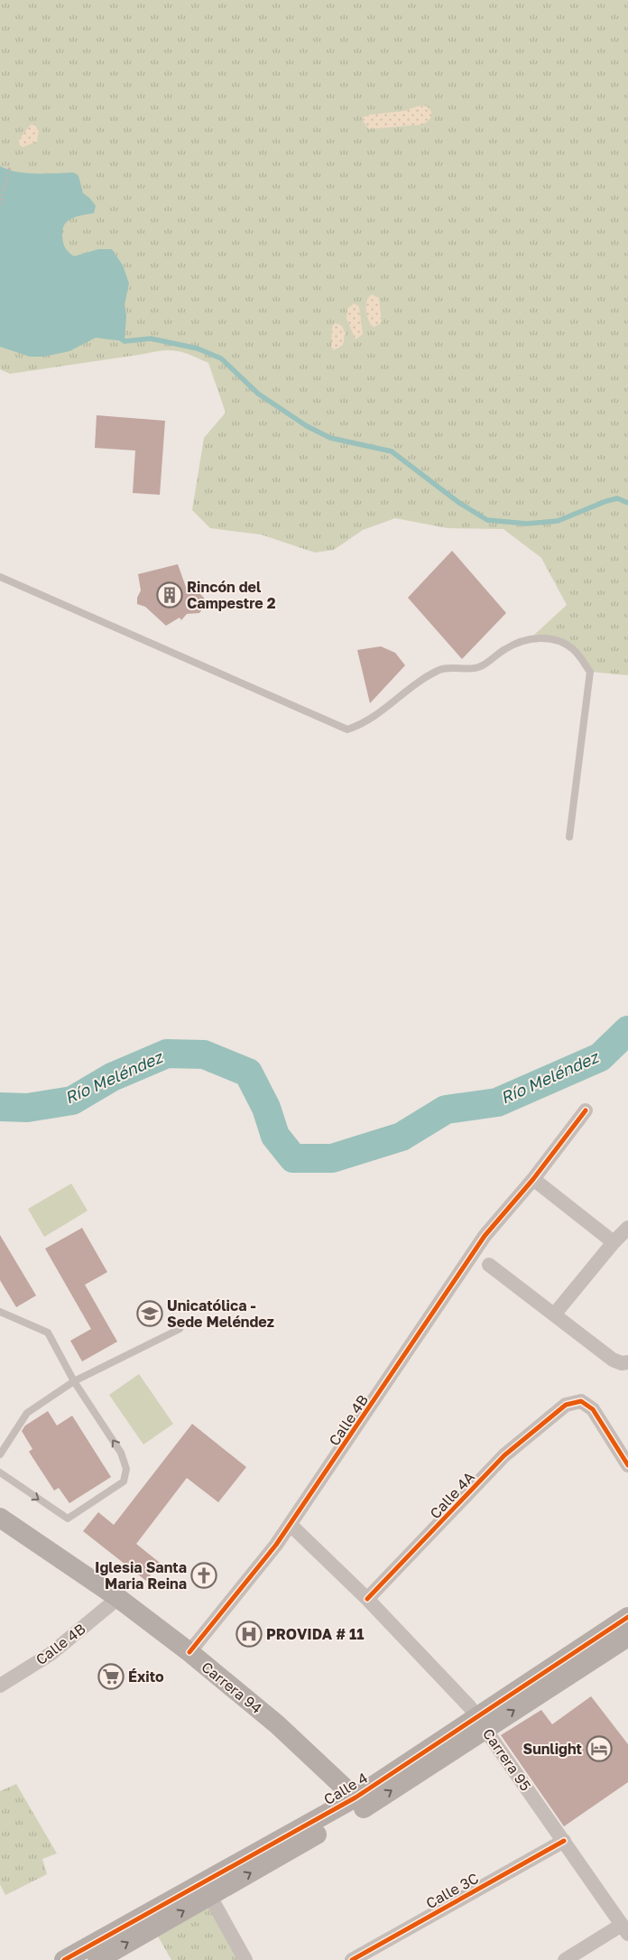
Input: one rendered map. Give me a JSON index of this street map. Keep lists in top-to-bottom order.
{
  "streets": {
    "street": [
      "Calle 4B",
      "Calle 4A",
      "Carrera 94",
      "Carrera 95",
      "Calle 4",
      "Calle 3C"
    ]
  },
  "crossings": [
    ["Calle 4B", "Carrera 94"],
    ["Calle 4B", "Carrera 95"],
    ["Calle 4A", "Carrera 95"],
    ["Carrera 94", "Calle 4"],
    ["Carrera 95", "Calle 4"],
    ["Carrera 95", "Calle 3C"]
  ],
  "water": ["Río Meléndez"],
  "places": {
    "building": ["Rincón del Campestre 2"],
    "school or university": ["Unicatólica - Sede Meléndez"],
    "church": ["Iglesia Santa Maria Reina"],
    "hospital": ["PROVIDA # 11"],
    "supermarket": ["Éxito"],
    "hotel": ["Sunlight"]
  }
}
